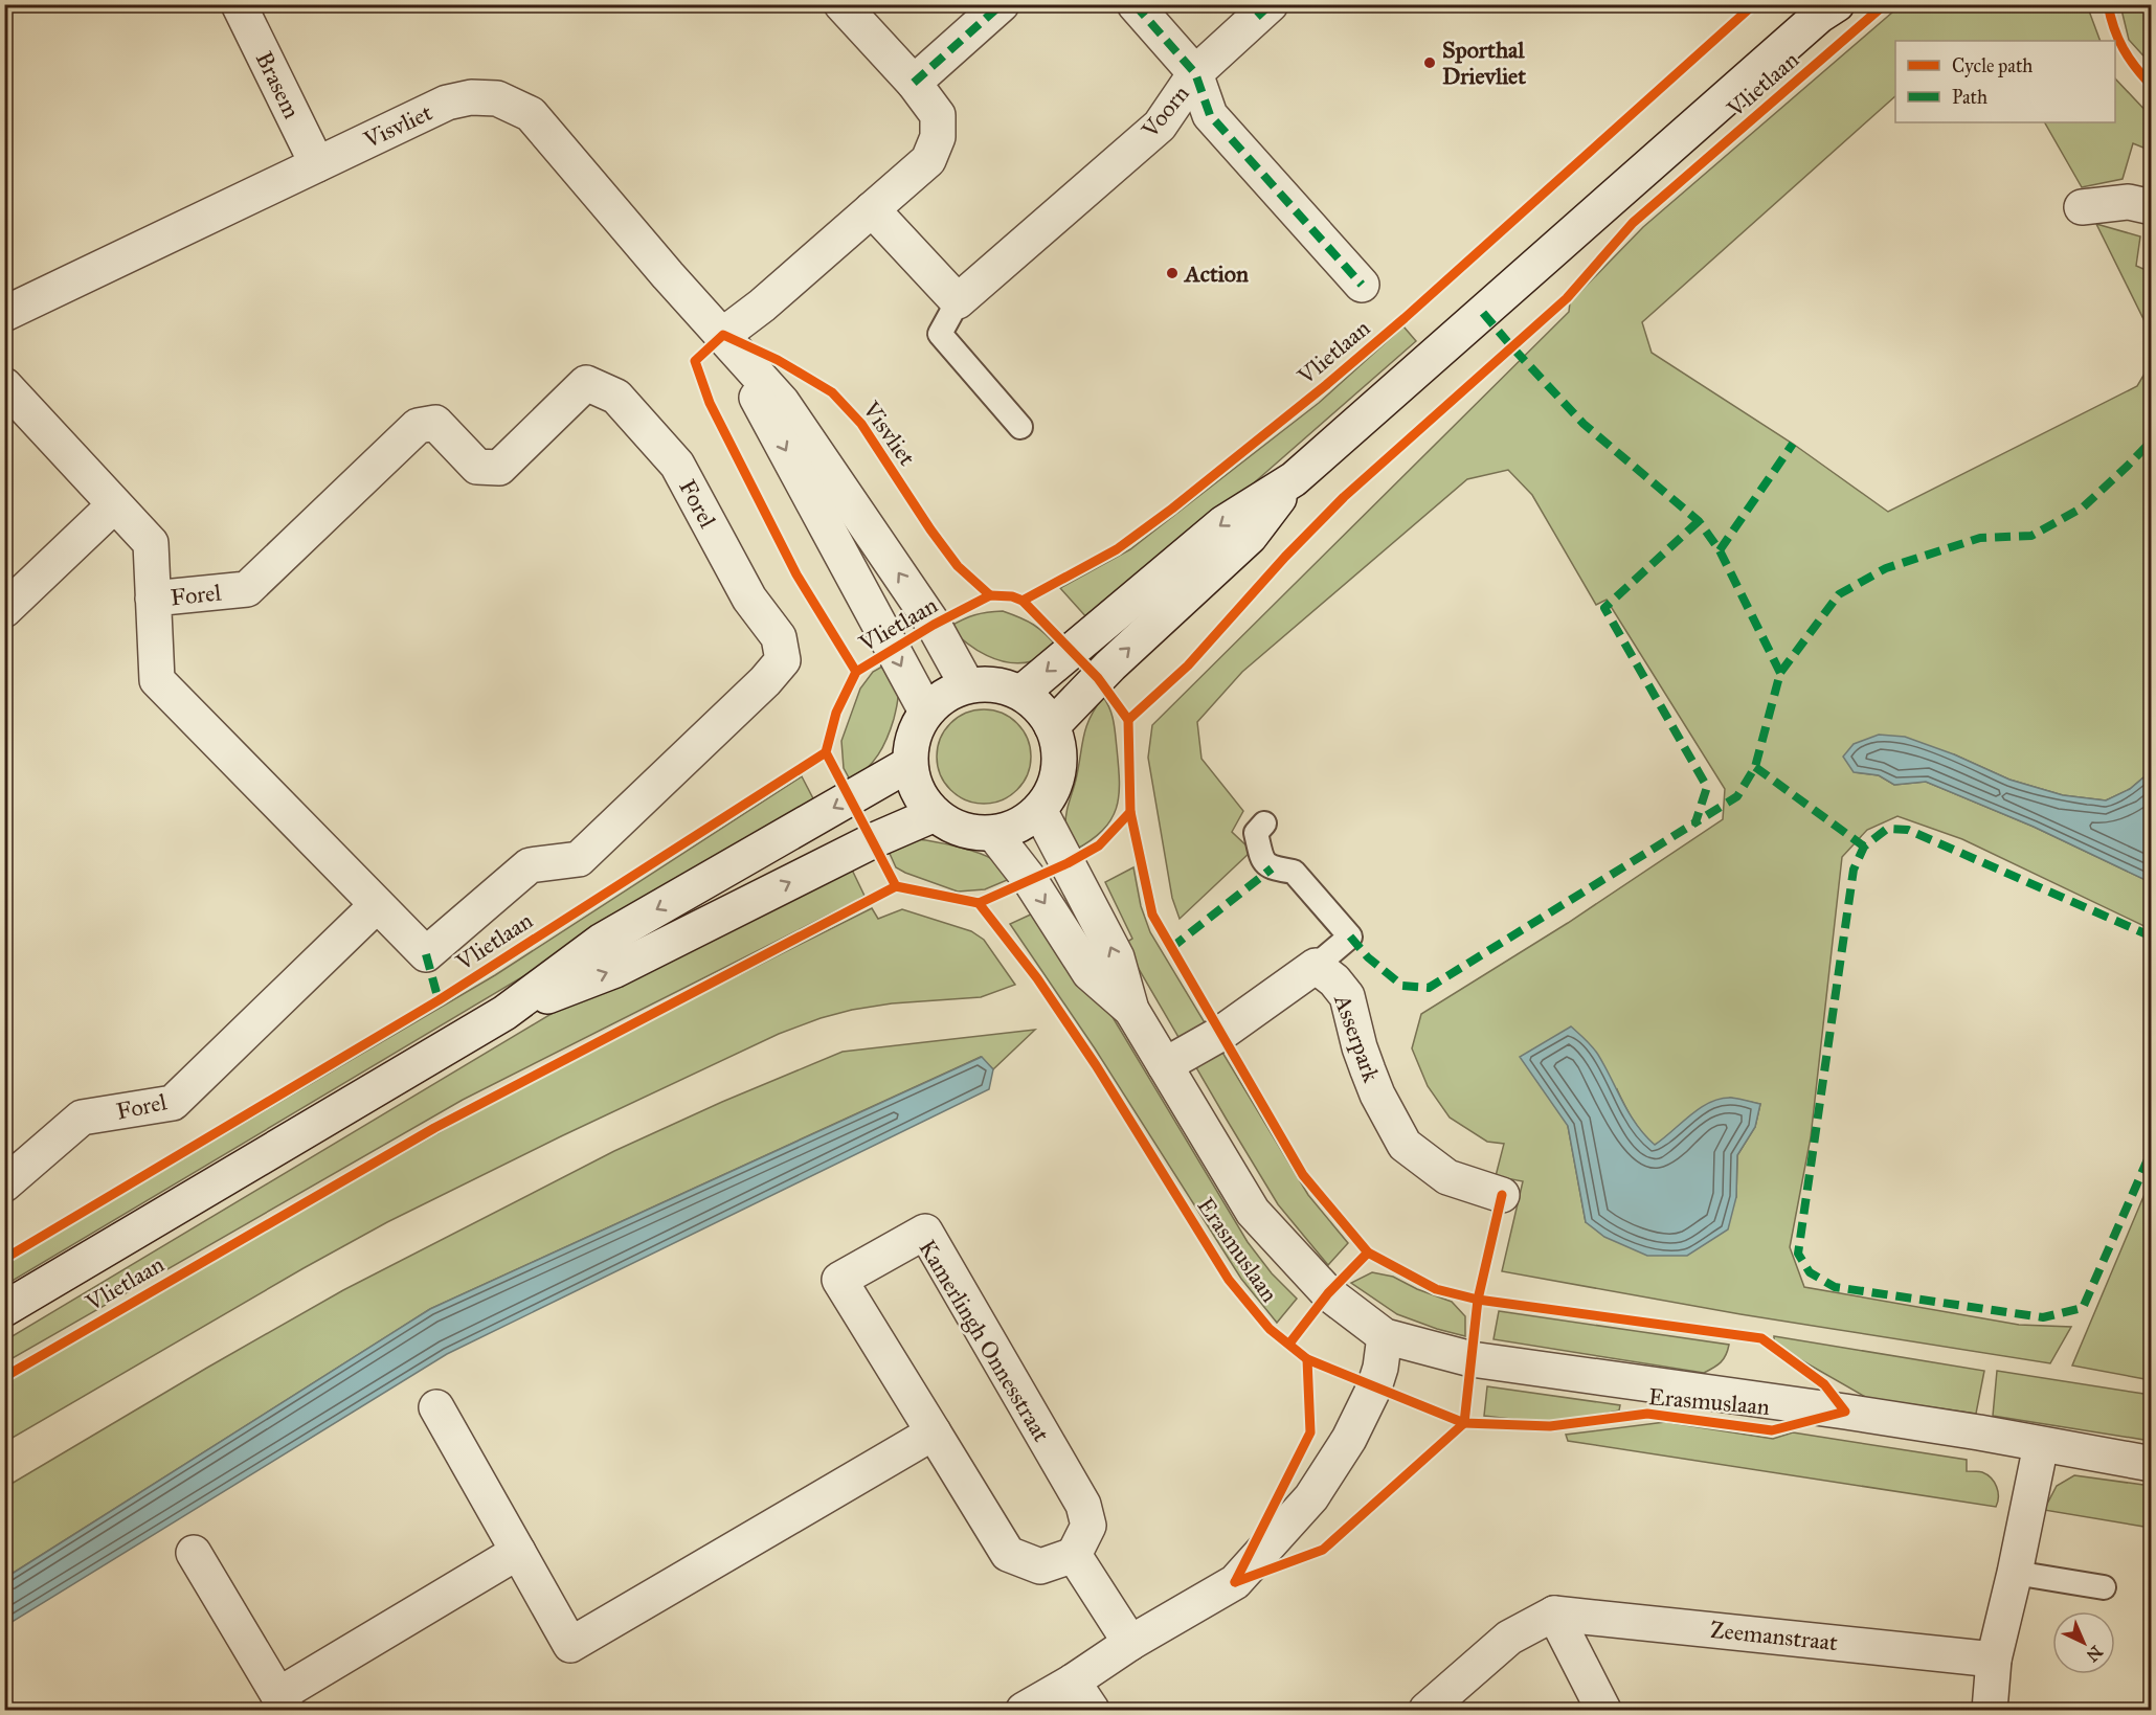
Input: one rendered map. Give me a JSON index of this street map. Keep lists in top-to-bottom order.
{
  "streets": {
    "street": [
      "Vlietlaan",
      "Brasem",
      "Voorn",
      "Visvliet",
      "Forel",
      "Asserpark",
      "Erasmuslaan",
      "Kamerlingh Onnesstraat",
      "Zeemanstraat"
    ]
  },
  "crossings": [
    ["Vlietlaan", "Visvliet"],
    ["Vlietlaan", "Erasmuslaan"],
    ["Brasem", "Visvliet"],
    ["Visvliet", "Erasmuslaan"]
  ],
  "places": ["Sporthal Drievliet", "Action"],
  "legend": ["Cycle path", "Path"],
  "north": "bottom right"
}
